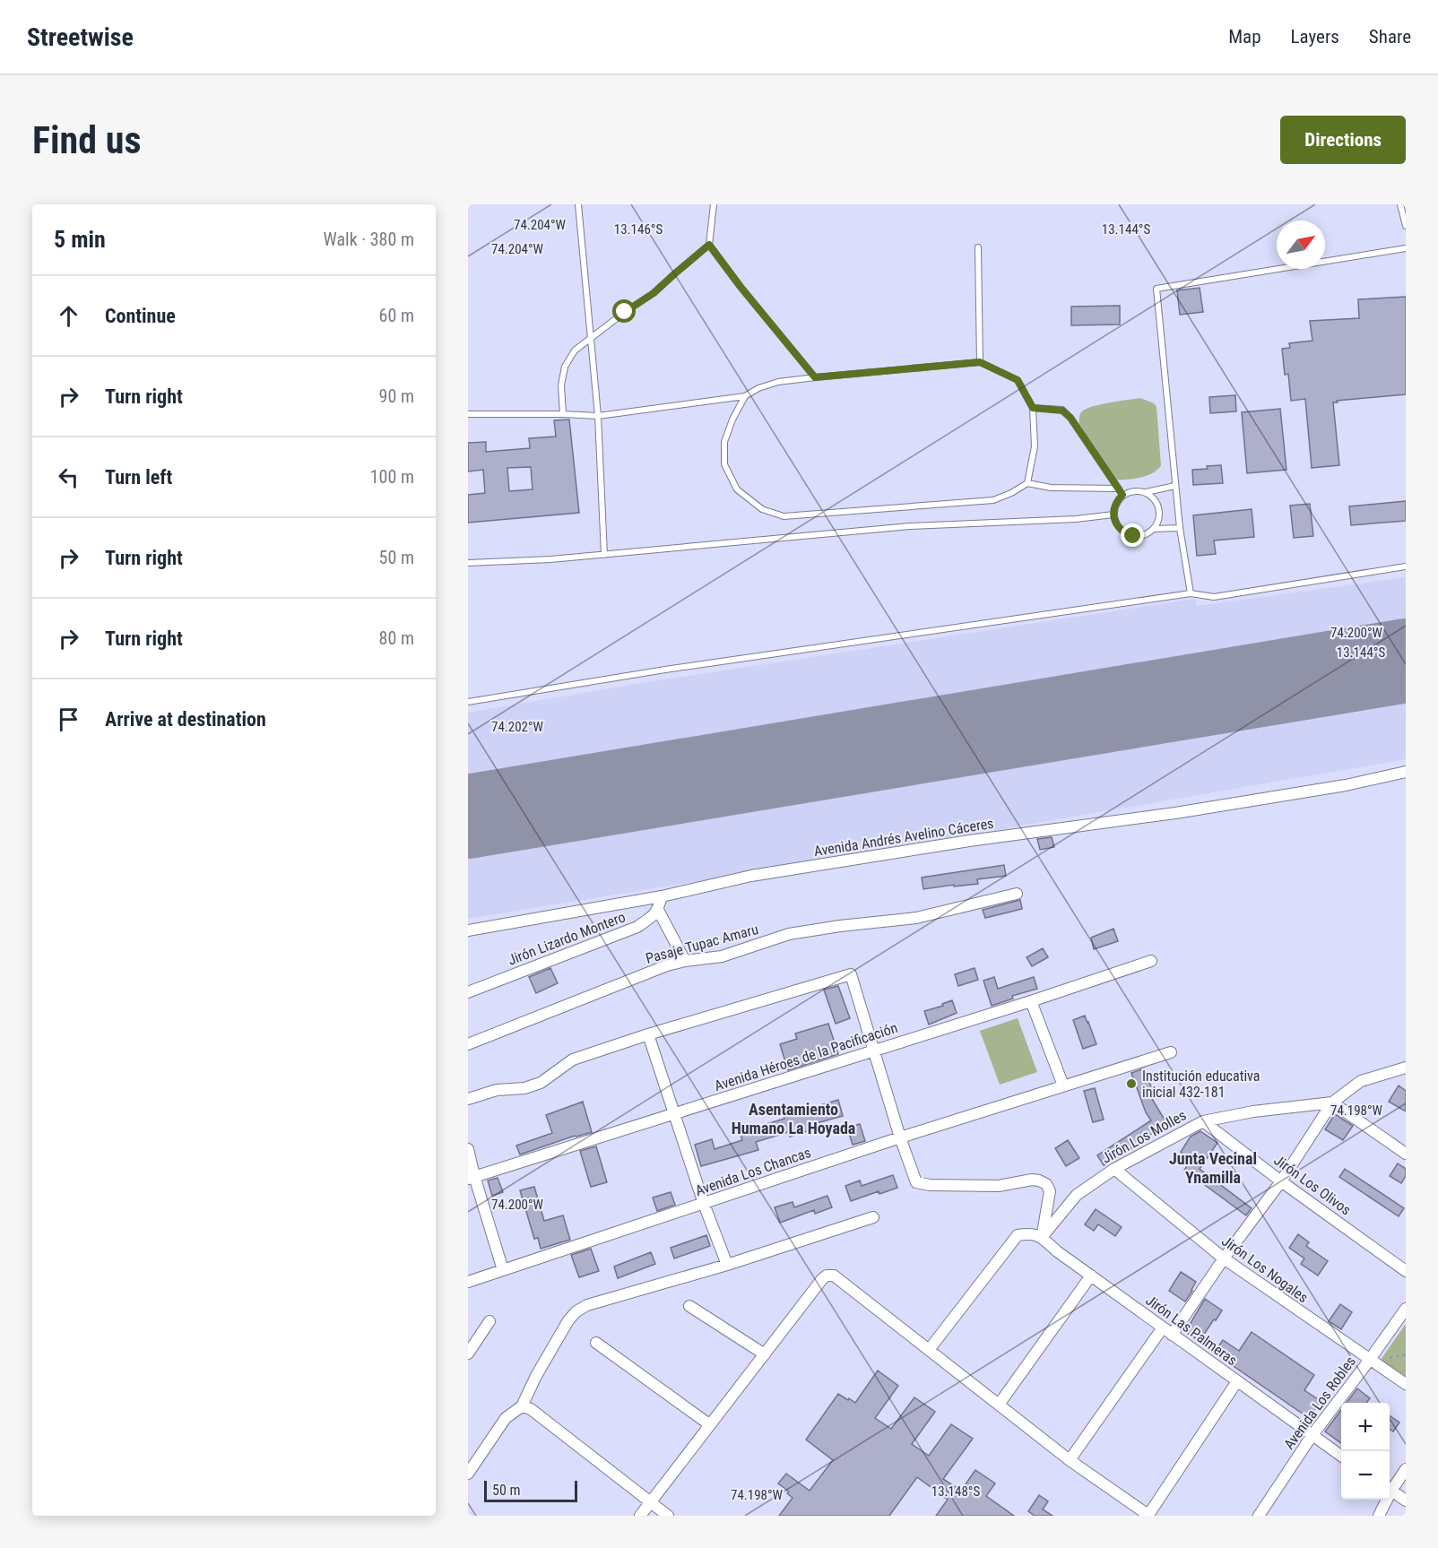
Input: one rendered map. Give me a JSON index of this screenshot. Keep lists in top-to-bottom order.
{
  "streets": {
    "street": [
      "Avenida Andrés Avelino Cáceres",
      "Jirón Lizardo Montero",
      "Pasaje Tupac Amaru",
      "Avenida Héroes de la Pacificación",
      "Jirón Los Molles",
      "Avenida Los Chancas",
      "Jirón Los Olivos",
      "Jirón Los Nogales",
      "Jirón Las Palmeras",
      "Avenida Los Robles"
    ]
  },
  "crossings": [
    ["Jirón Los Molles", "Jirón Los Olivos"],
    ["Jirón Los Molles", "Jirón Los Nogales"],
    ["Jirón Los Molles", "Jirón Las Palmeras"],
    ["Jirón Los Nogales", "Avenida Los Robles"],
    ["Jirón Las Palmeras", "Avenida Los Robles"]
  ],
  "districts": ["Asentamiento Humano La Hoyada", "Junta Vecinal Ynamilla"],
  "places": ["Institución educativa inicial 432-181"],
  "scale_bar": "50 m",
  "north": "top right",
  "page": {
    "header": "Streetwise",
    "nav": ["Map", "Layers", "Share"],
    "buttons": "Directions",
    "title": "Find us",
    "heading": ["5 min", "Walk · 380 m"],
    "list": [
      ["Continue", "60 m"],
      ["Turn right", "90 m"],
      ["Turn left", "100 m"],
      ["Turn right", "50 m"],
      ["Turn right", "80 m"],
      "Arrive at destination"
    ],
    "map_buttons": ["+", "−"],
    "scale": "50 m"
  },
  "coordinates": [
    "74.204°W",
    "13.146°S",
    "13.144°S",
    "74.200°W",
    "74.202°W",
    "74.198°W",
    "13.148°S"
  ]
}
